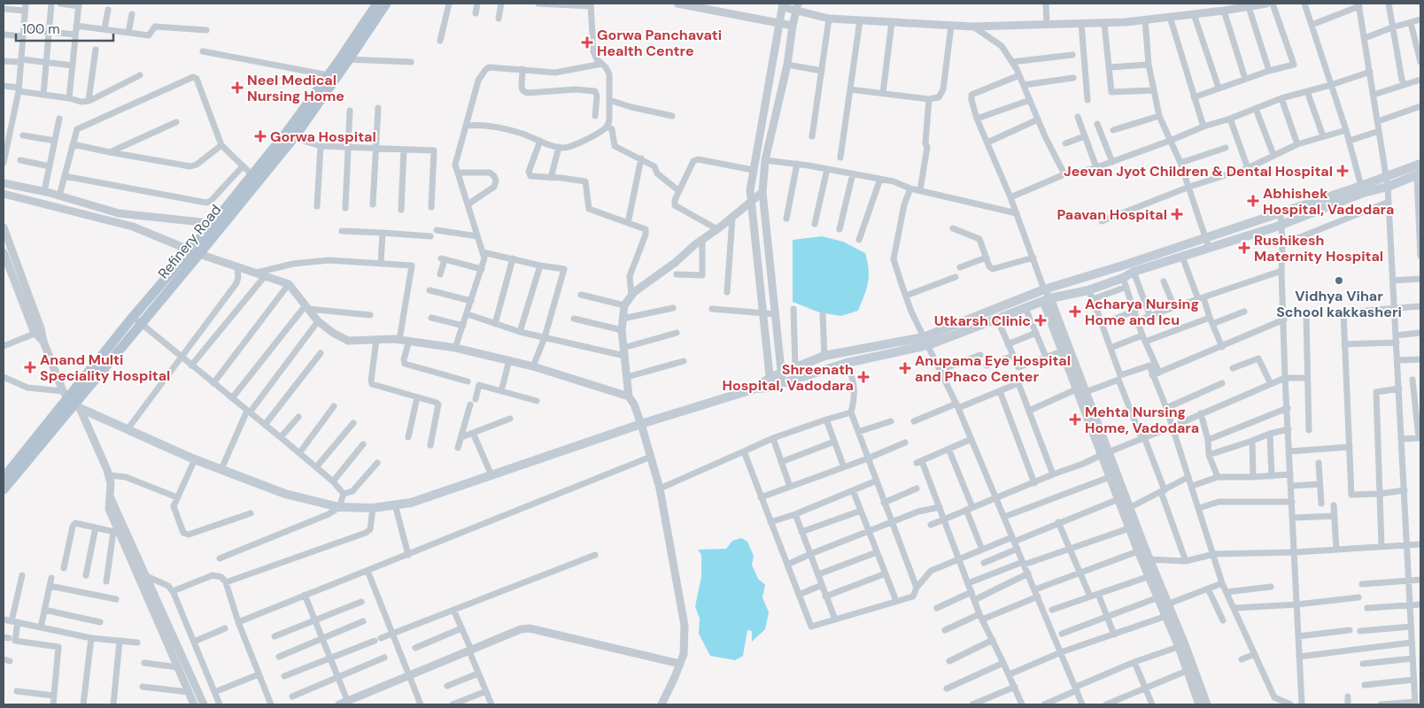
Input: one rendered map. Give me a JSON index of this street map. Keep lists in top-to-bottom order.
{
  "streets": {
    "main road": ["Refinery Road"]
  },
  "places": {
    "health": [
      "Gorwa Panchavati Health Centre",
      "Neel Medical Nursing Home",
      "Gorwa Hospital",
      "Jeevan Jyot Children & Dental Hospital",
      "Abhishek Hospital, Vadodara",
      "Paavan Hospital",
      "Rushikesh Maternity Hospital",
      "Acharya Nursing Home and Icu",
      "Utkarsh Clinic",
      "Anand Multi Speciality Hospital",
      "Anupama Eye Hospital and Phaco Center",
      "Shreenath Hospital, Vadodara",
      "Mehta Nursing Home, Vadodara"
    ],
    "other": ["Vidhya Vihar School kakkasheri"]
  },
  "scale_bar": "100 m"
}
